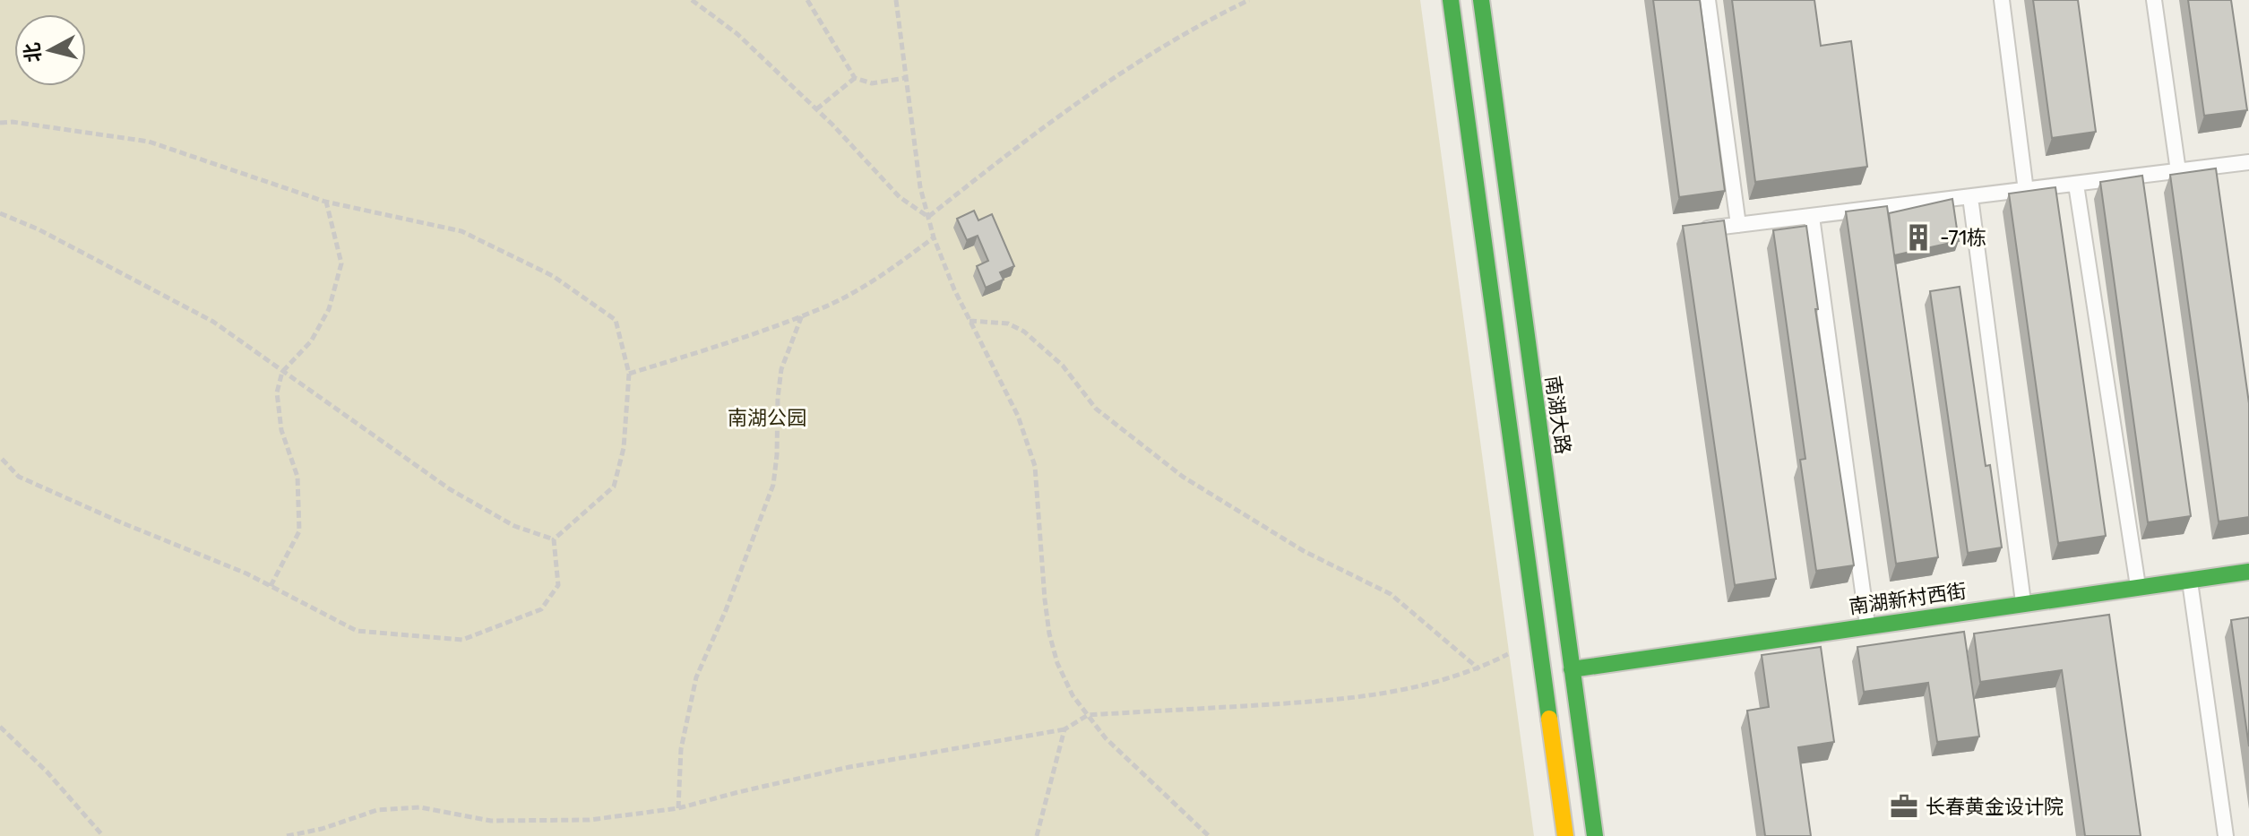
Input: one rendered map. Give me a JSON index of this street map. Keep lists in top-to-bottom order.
{
  "streets": {
    "main road": ["南湖大路", "南湖新村西街"]
  },
  "crossings": [
    ["南湖大路", "南湖新村西街"]
  ],
  "parks": ["南湖公园"],
  "places": {
    "building": ["-71栋"],
    "office": ["长春黄金设计院"]
  },
  "north": "left"
}
